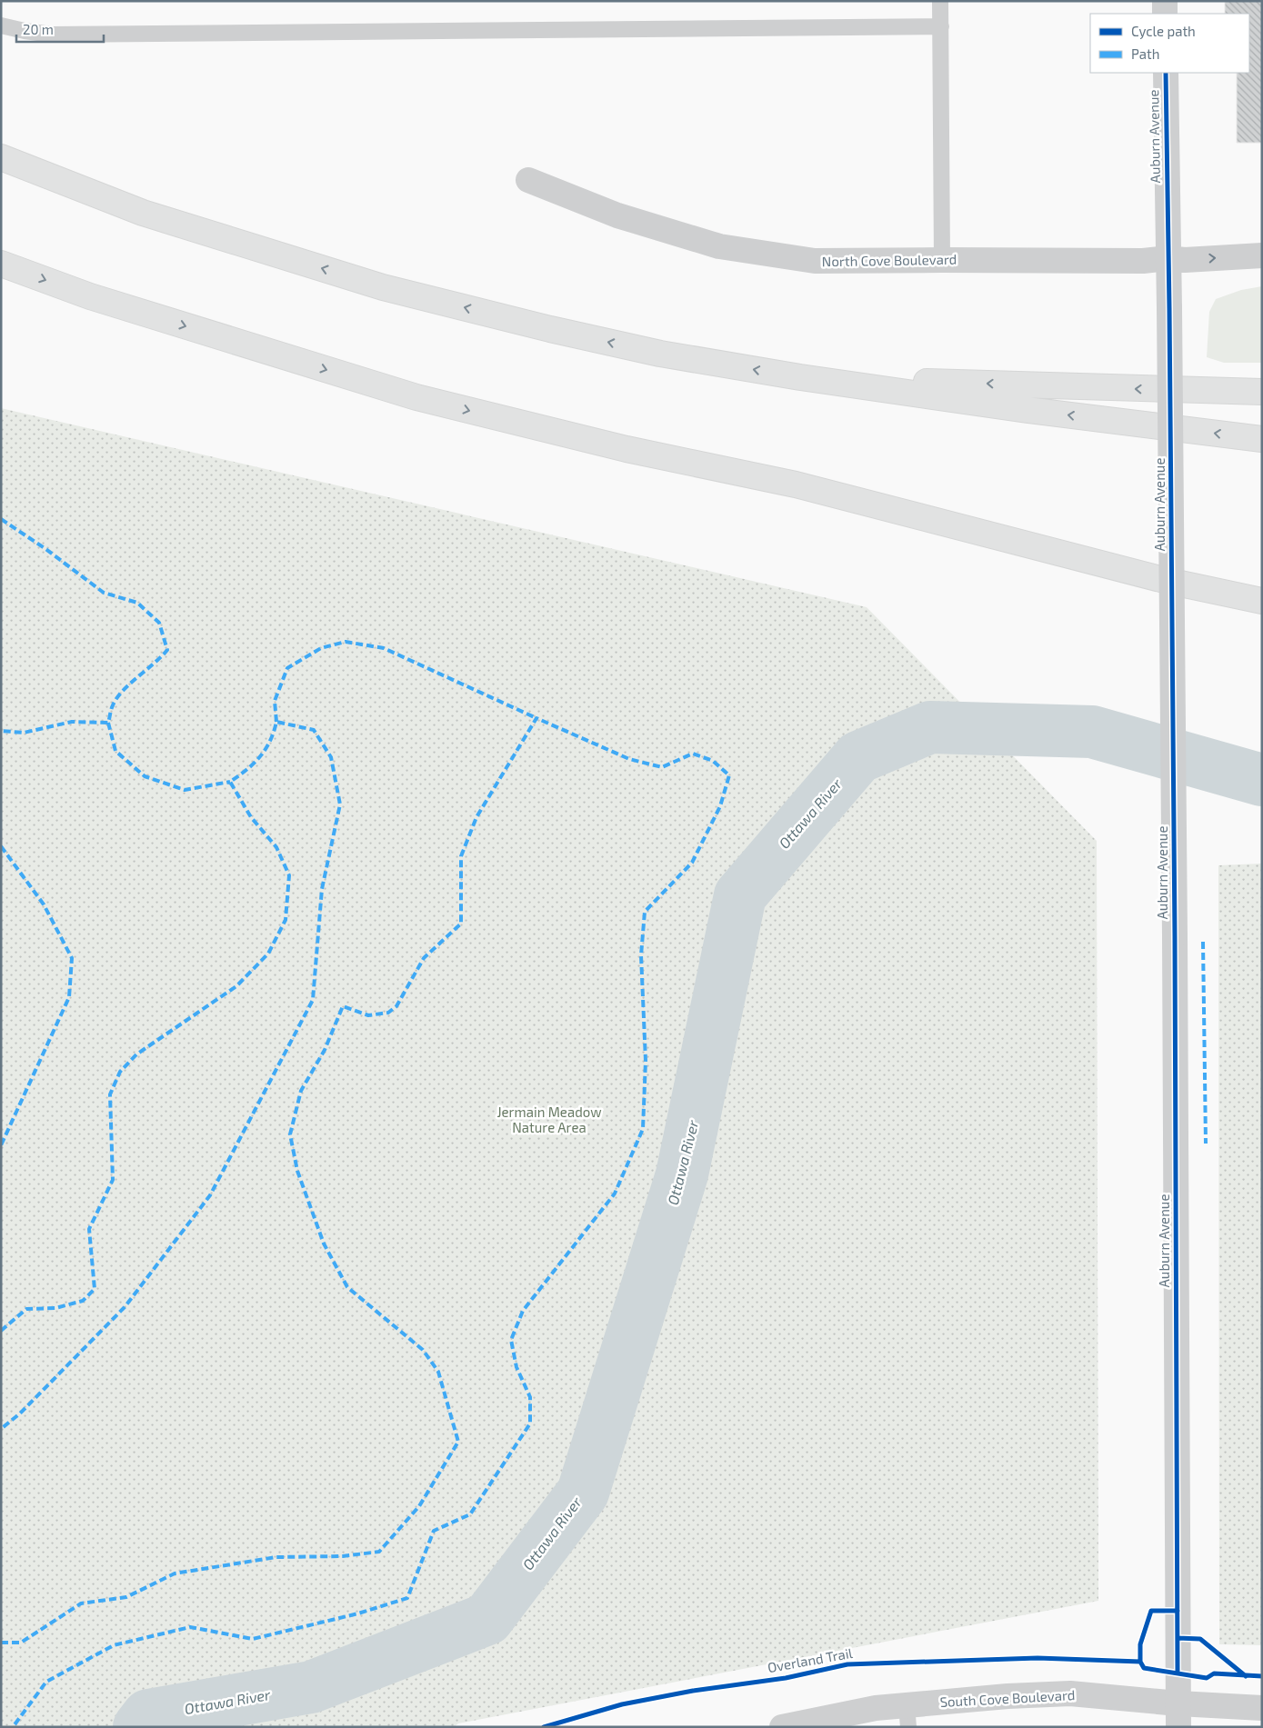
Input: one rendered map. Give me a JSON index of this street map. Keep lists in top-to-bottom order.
{
  "streets": {
    "street": ["Auburn Avenue", "North Cove Boulevard", "South Cove Boulevard"],
    "cycle path": ["Overland Trail"]
  },
  "crossings": [
    ["Auburn Avenue", "North Cove Boulevard"],
    ["Auburn Avenue", "South Cove Boulevard"]
  ],
  "water": ["Ottawa River"],
  "parks": ["Jermain Meadow Nature Area"],
  "legend": ["Cycle path", "Path"],
  "scale_bar": "20 m"
}
